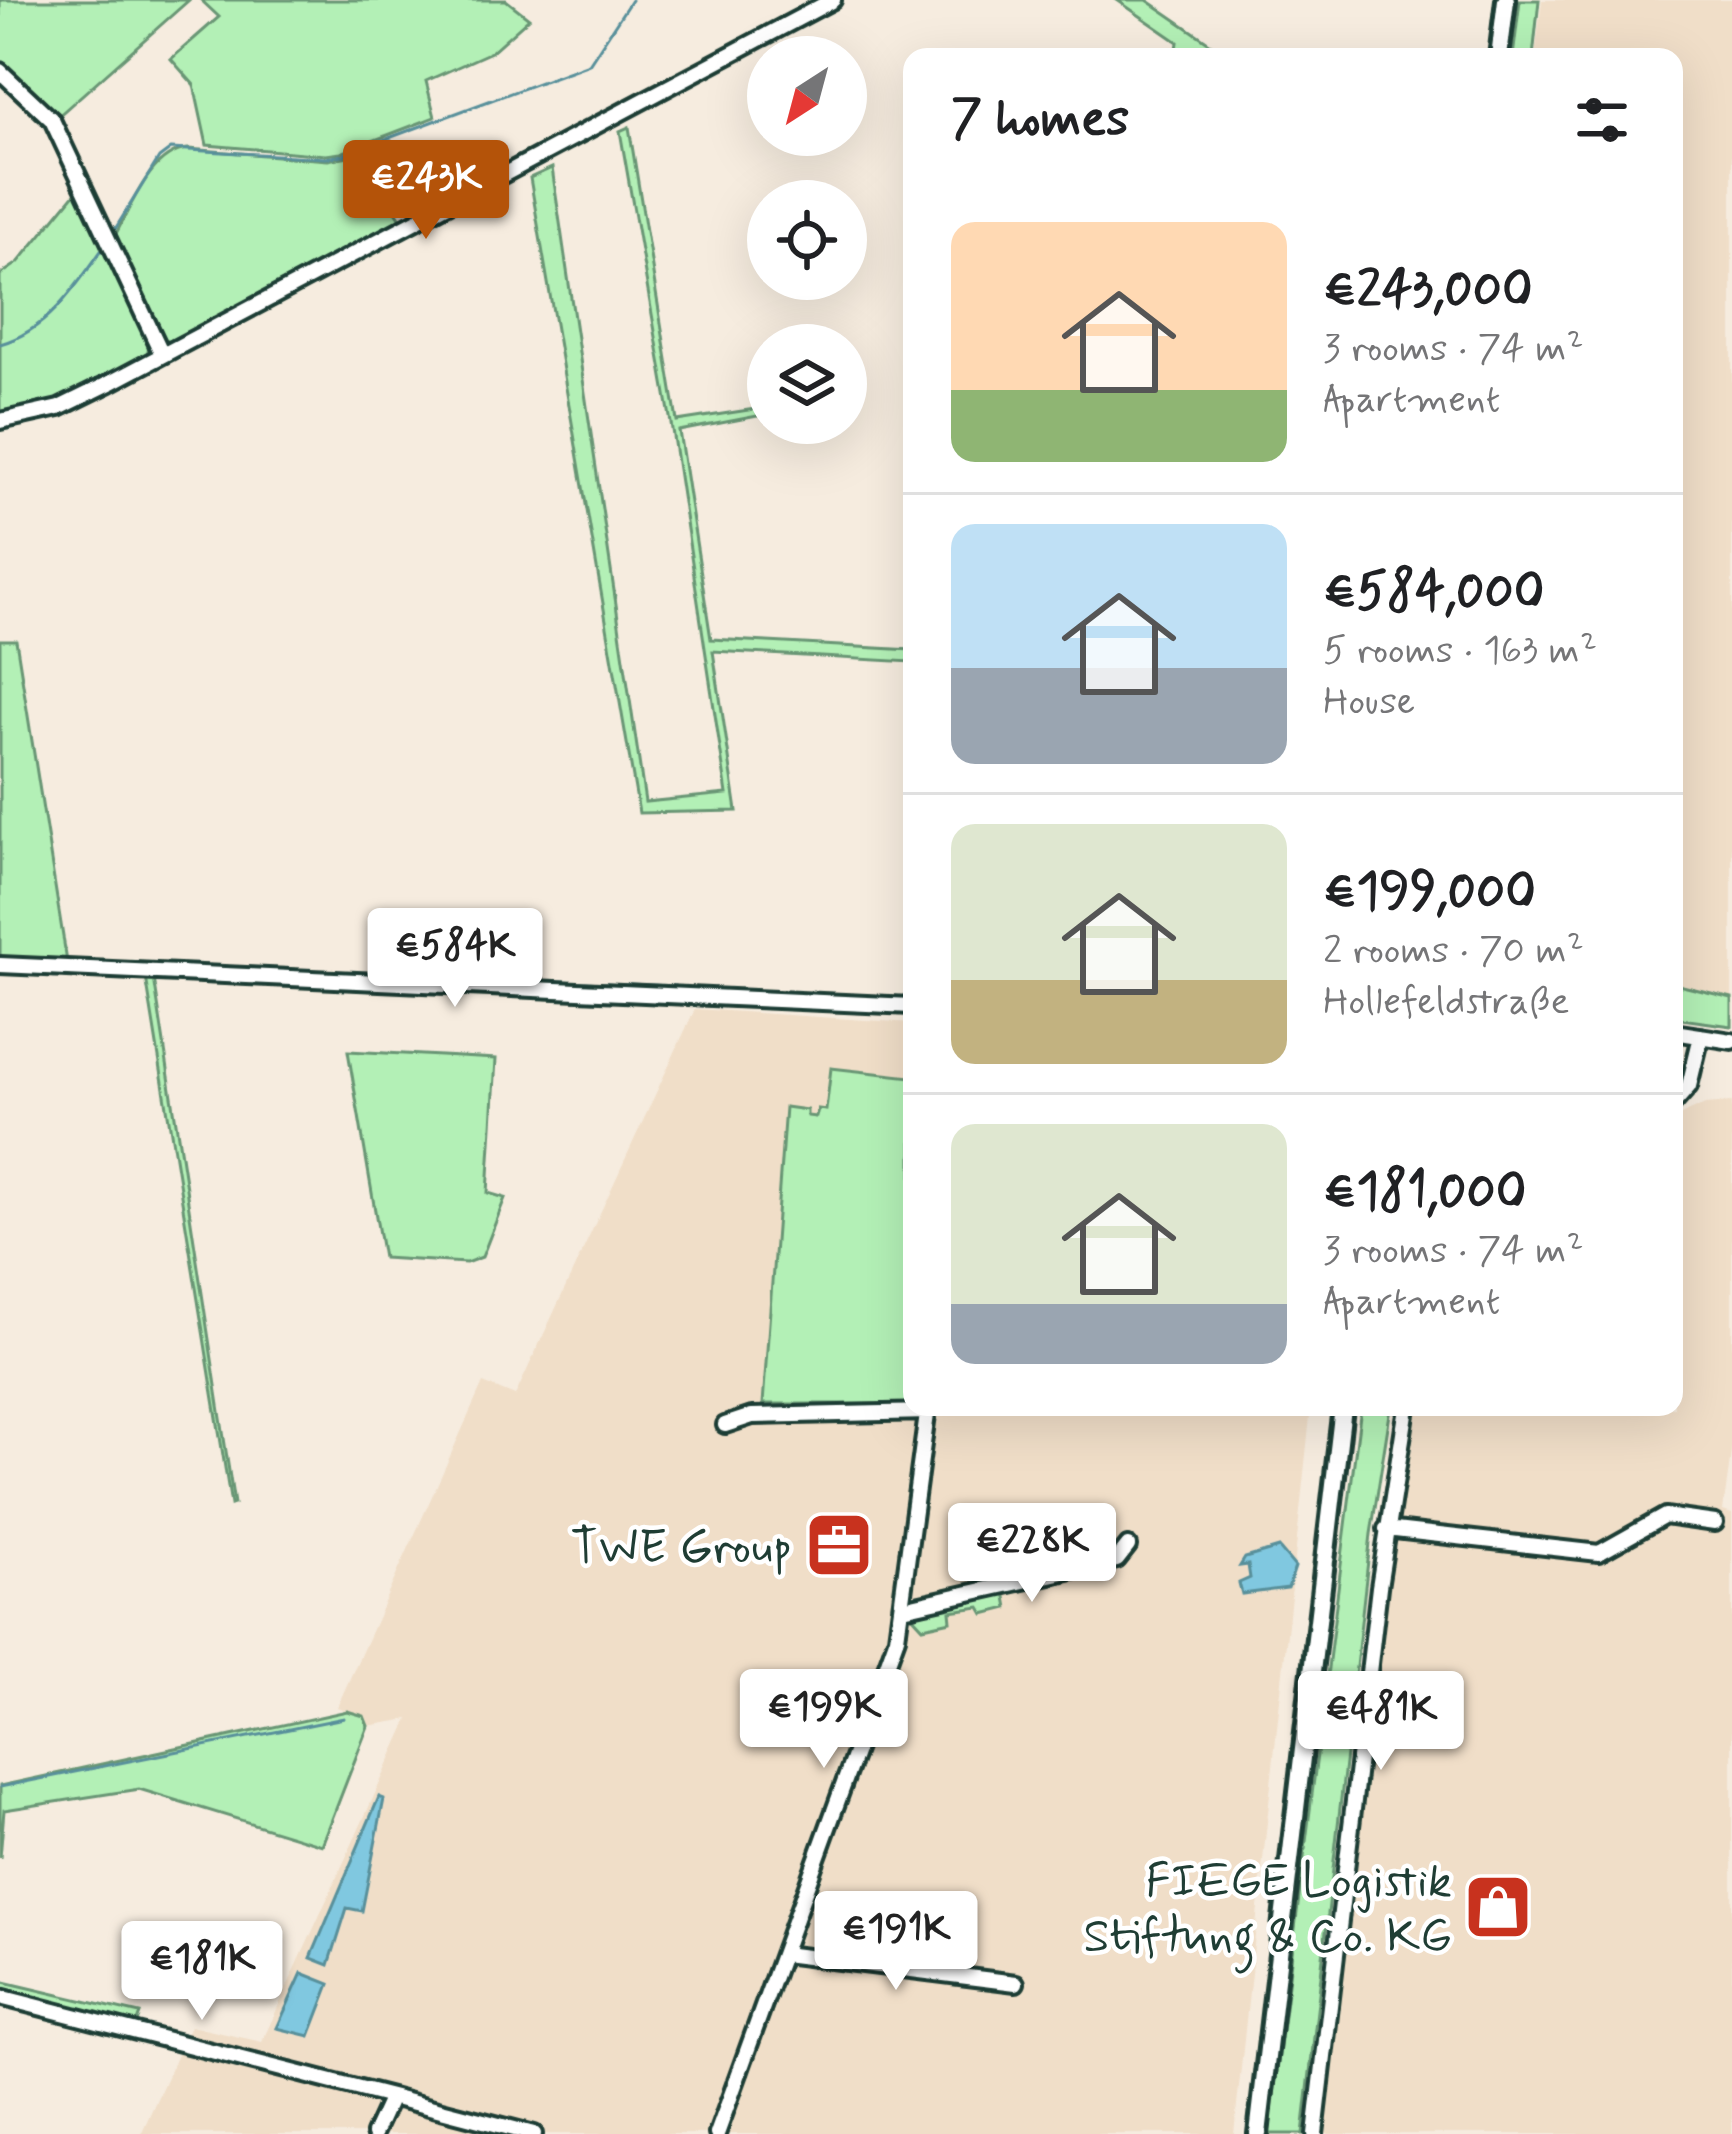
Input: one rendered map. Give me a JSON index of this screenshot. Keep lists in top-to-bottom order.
{
  "places": {
    "office": ["TWE Group"],
    "shop": ["FIEGE Logistik Stiftung & Co. KG"]
  },
  "north": "bottom left",
  "page": {
    "heading": "7 homes",
    "price": [
      "€243K",
      "€584K",
      "€228K",
      "€199K",
      "€481K",
      "€191K",
      "€181K"
    ],
    "list": [
      {
        "name": "€243,000",
        "note": "3 rooms · 74 m² · Apartment"
      },
      {
        "name": "€584,000",
        "note": "5 rooms · 163 m² · House"
      },
      {
        "name": "€199,000",
        "note": "2 rooms · 70 m² · Hollefeldstraße"
      },
      {
        "name": "€181,000",
        "note": "3 rooms · 74 m² · Apartment"
      }
    ]
  }
}
